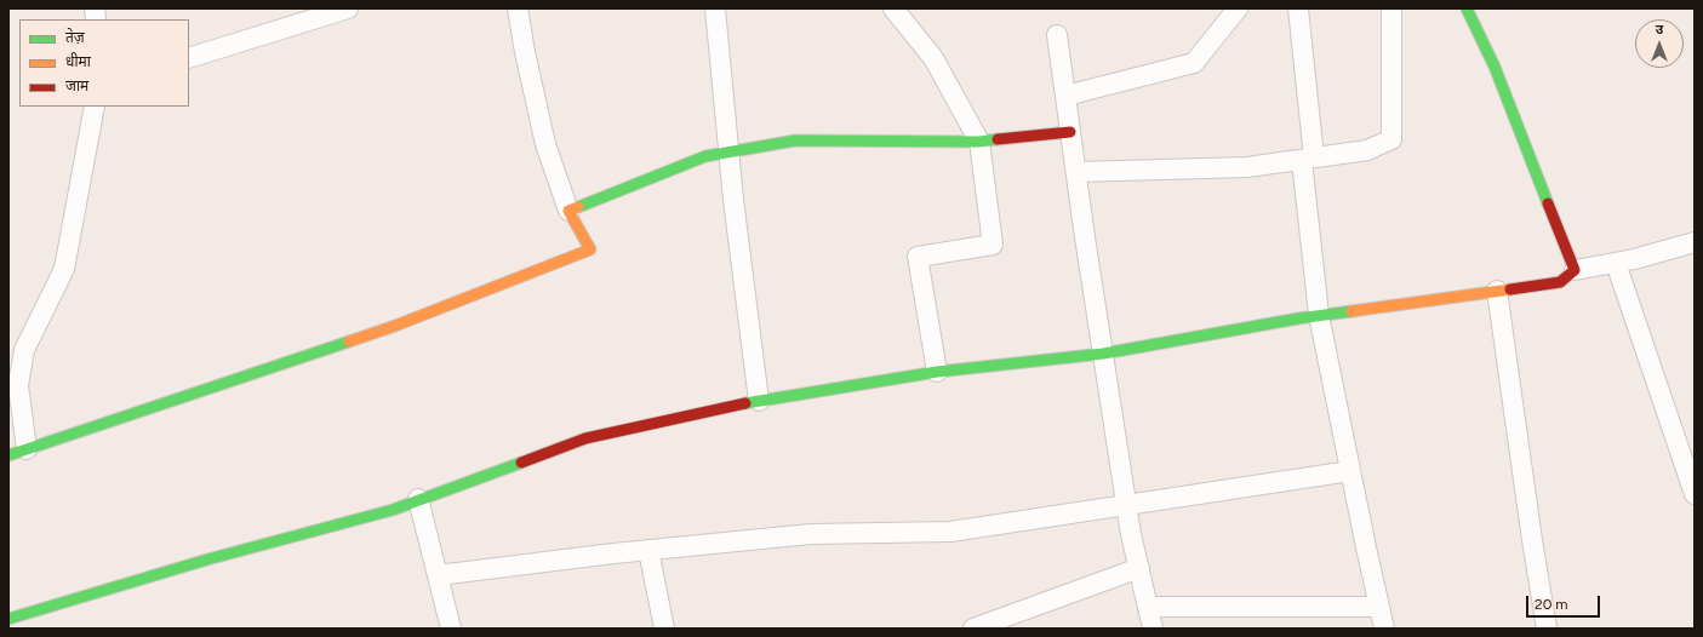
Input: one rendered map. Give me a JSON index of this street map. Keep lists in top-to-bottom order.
{
  "legend": ["तेज़", "धीमा", "जाम"],
  "scale_bar": "20 m",
  "north": "top"
}
